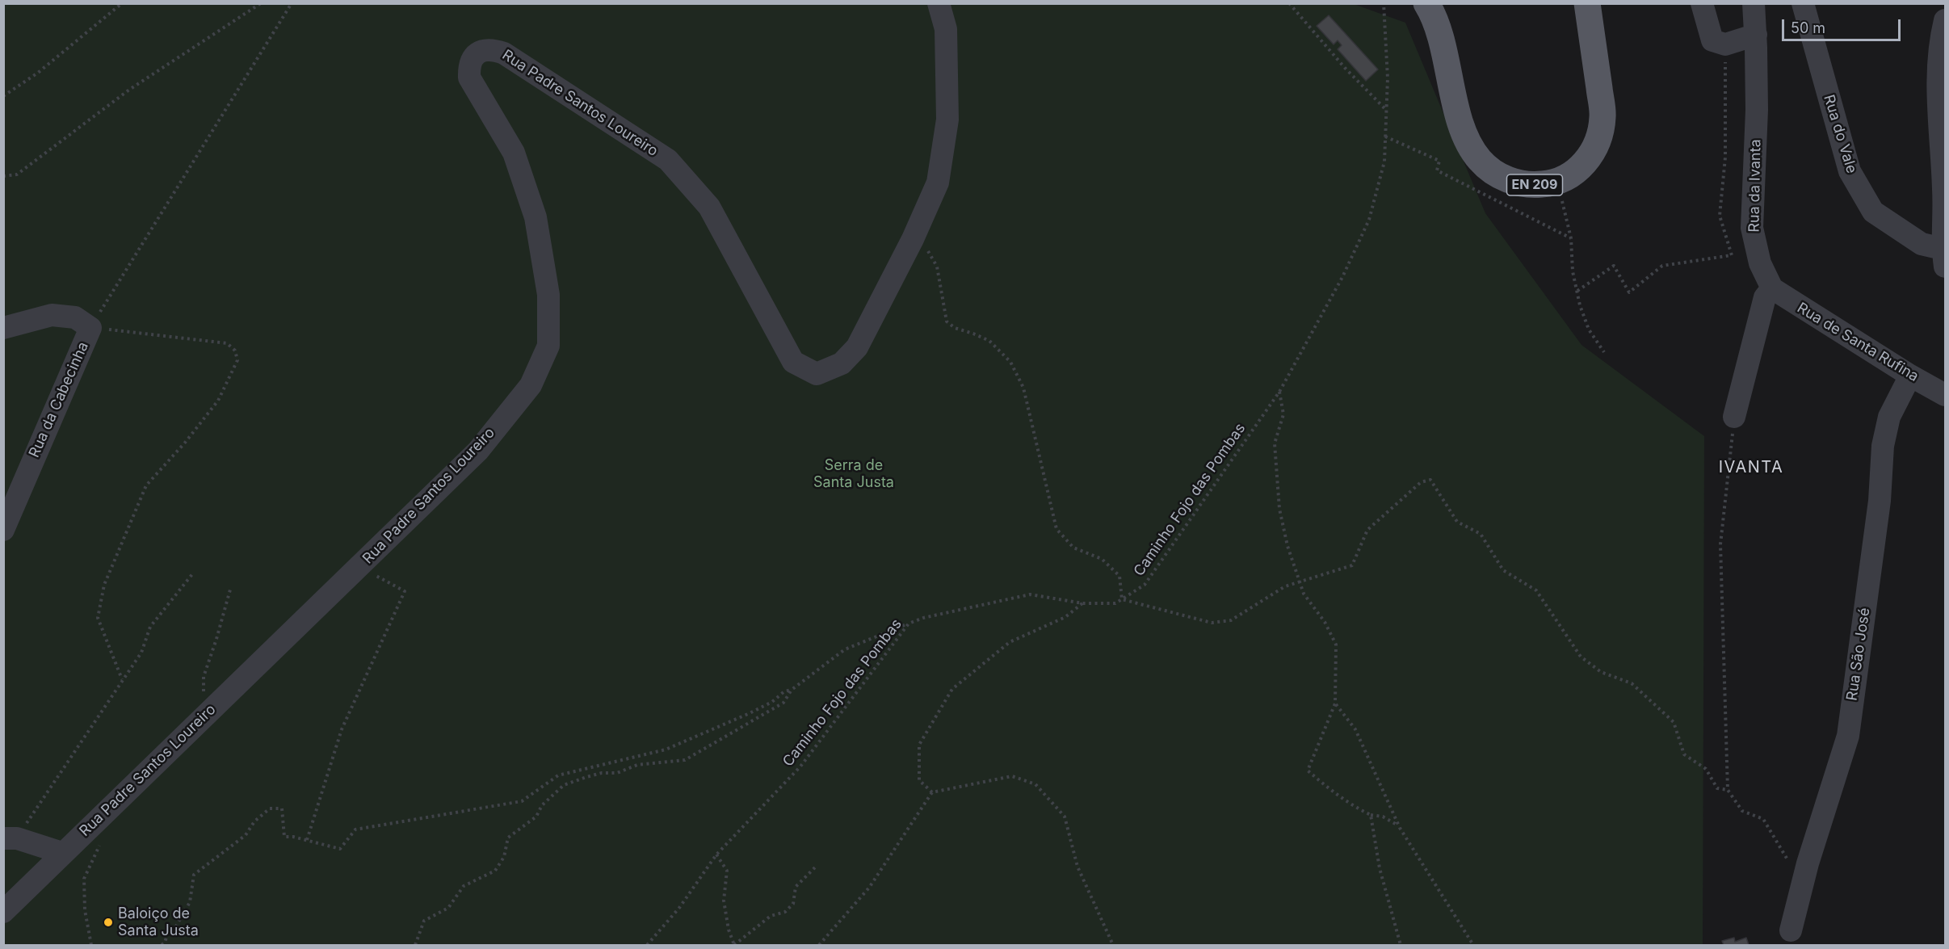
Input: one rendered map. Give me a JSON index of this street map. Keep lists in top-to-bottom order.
{
  "streets": {
    "main road": ["EN 209"],
    "street": [
      "Rua Padre Santos Loureiro",
      "Rua do Vale",
      "Rua da Ivanta",
      "Rua de Santa Rufina",
      "Rua da Cabecinha",
      "Rua São José"
    ],
    "path": ["Caminho Fojo das Pombas"]
  },
  "crossings": [
    ["Rua da Ivanta", "Rua de Santa Rufina"],
    ["Rua de Santa Rufina", "Rua São José"]
  ],
  "districts": ["IVANTA"],
  "parks": ["Serra de Santa Justa"],
  "places": ["Baloiço de Santa Justa"],
  "scale_bar": "50 m"
}
